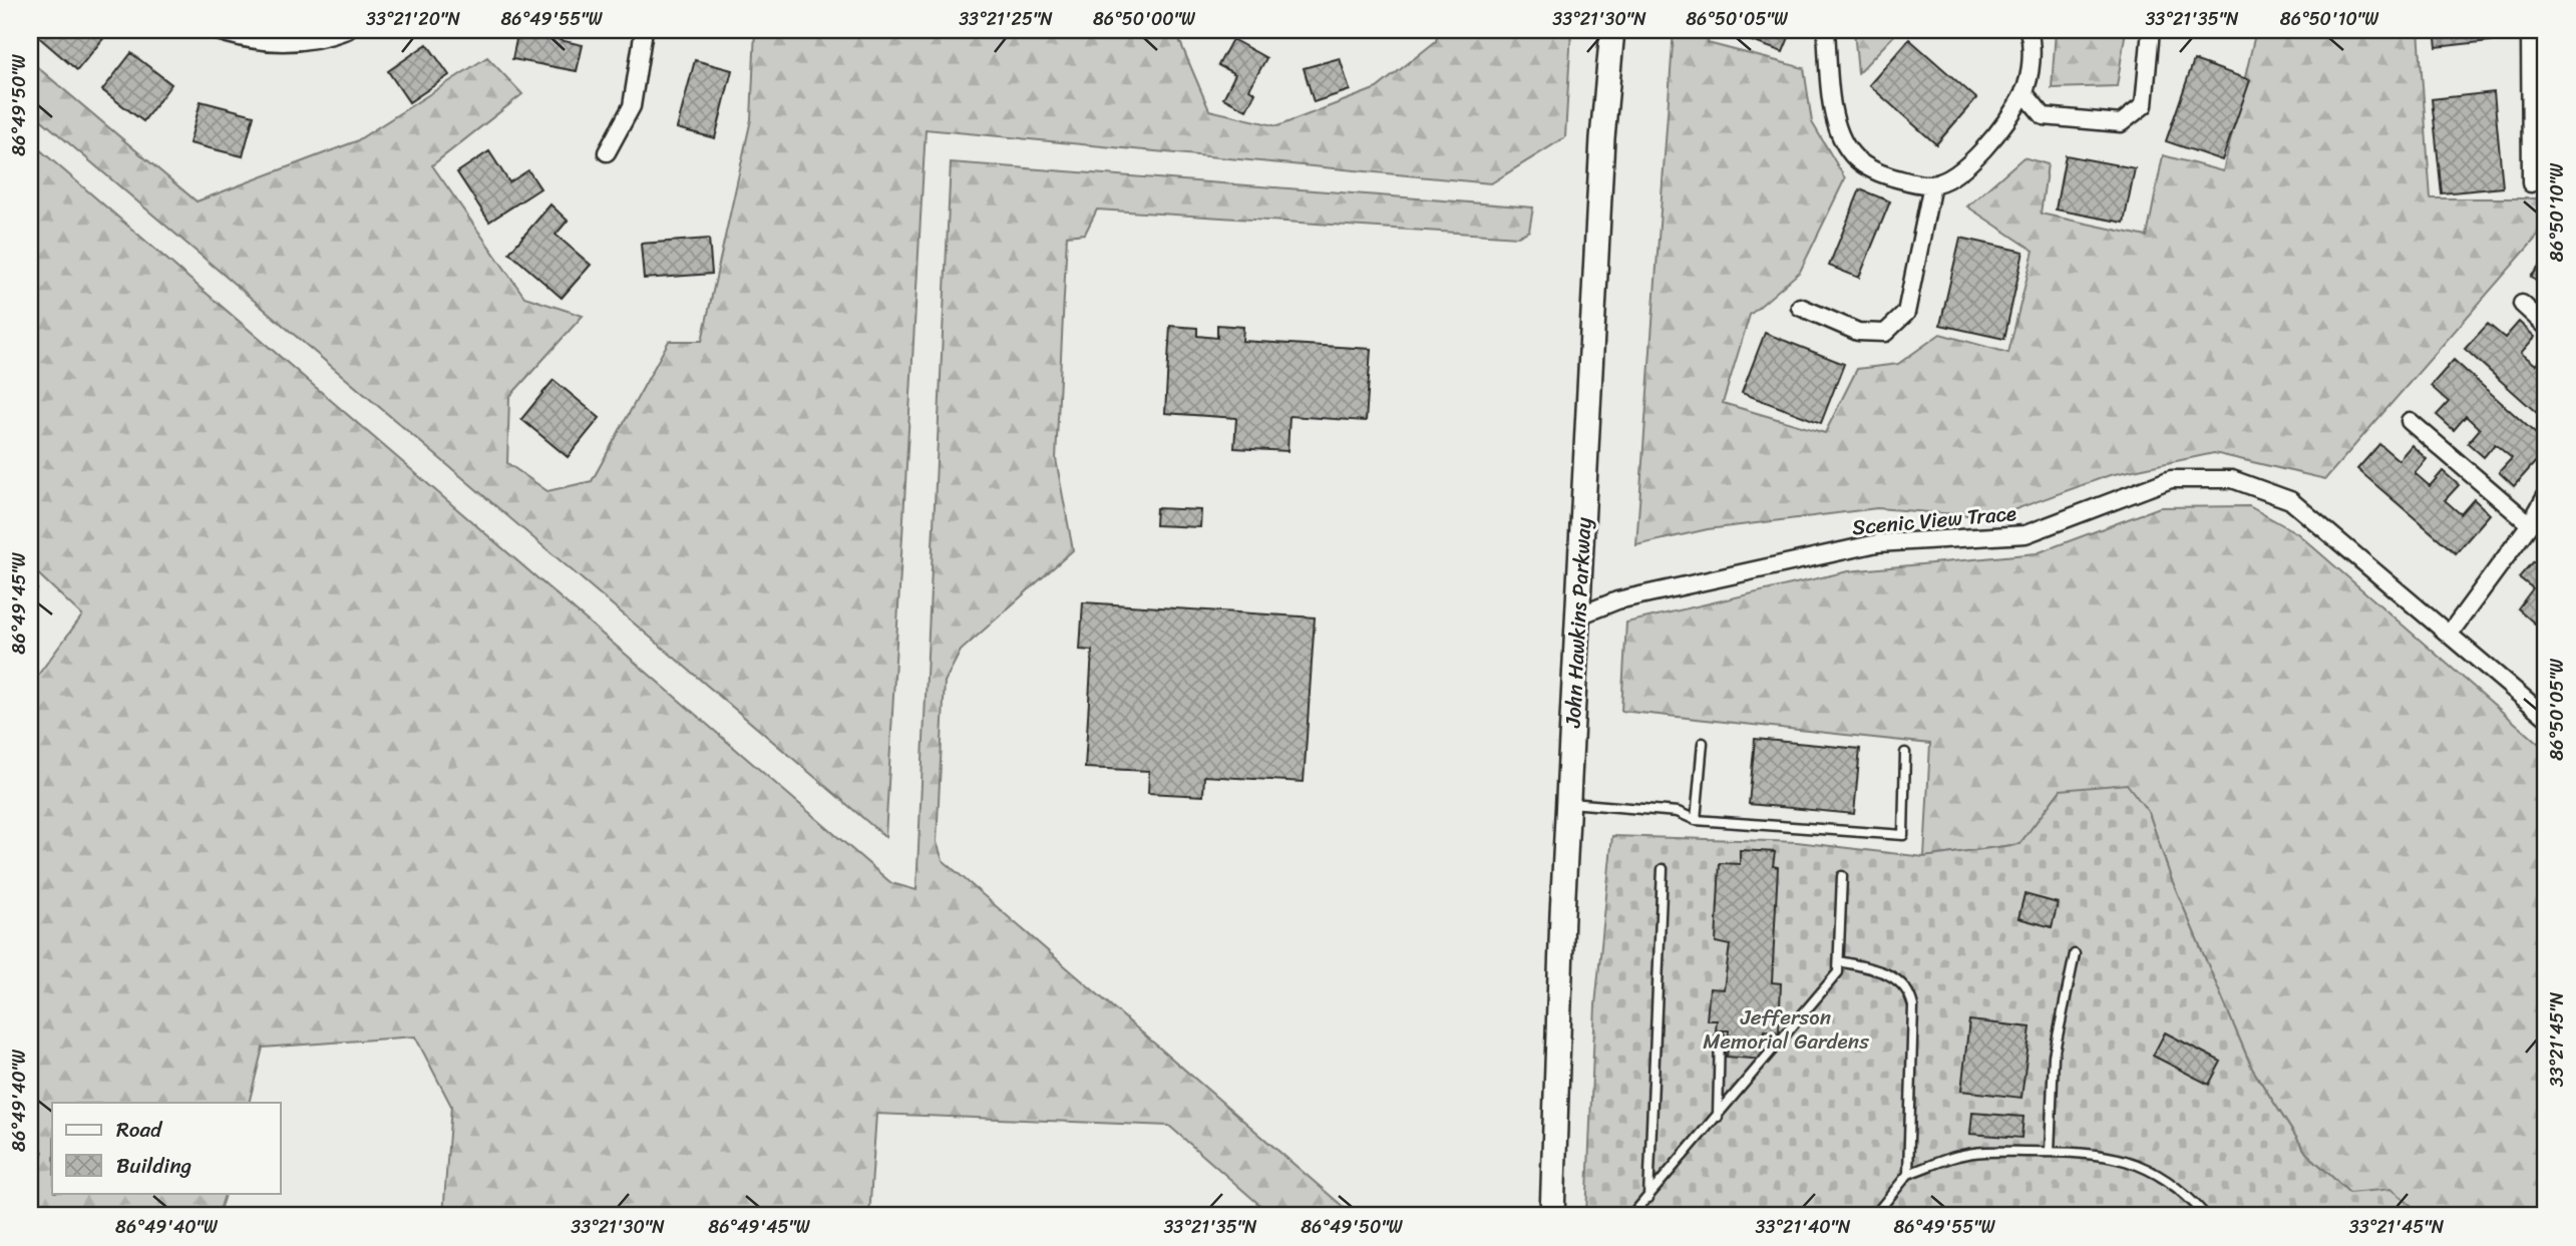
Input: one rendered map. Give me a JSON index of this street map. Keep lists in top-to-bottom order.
{
  "streets": {
    "main road": ["John Hawkins Parkway"],
    "street": ["Scenic View Trace"]
  },
  "crossings": [
    ["Scenic View Trace", "John Hawkins Parkway"]
  ],
  "parks": ["Jefferson Memorial Gardens"],
  "legend": ["Road", "Building"],
  "coordinates": [
    "33°21'20\"N",
    "86°49'55\"W",
    "33°21'25\"N",
    "86°50'00\"W",
    "33°21'30\"N",
    "86°50'05\"W",
    "33°21'35\"N",
    "86°50'10\"W",
    "86°49'50\"W",
    "86°49'45\"W",
    "33°21'45\"N",
    "86°49'40\"W",
    "33°21'40\"N"
  ]
}
